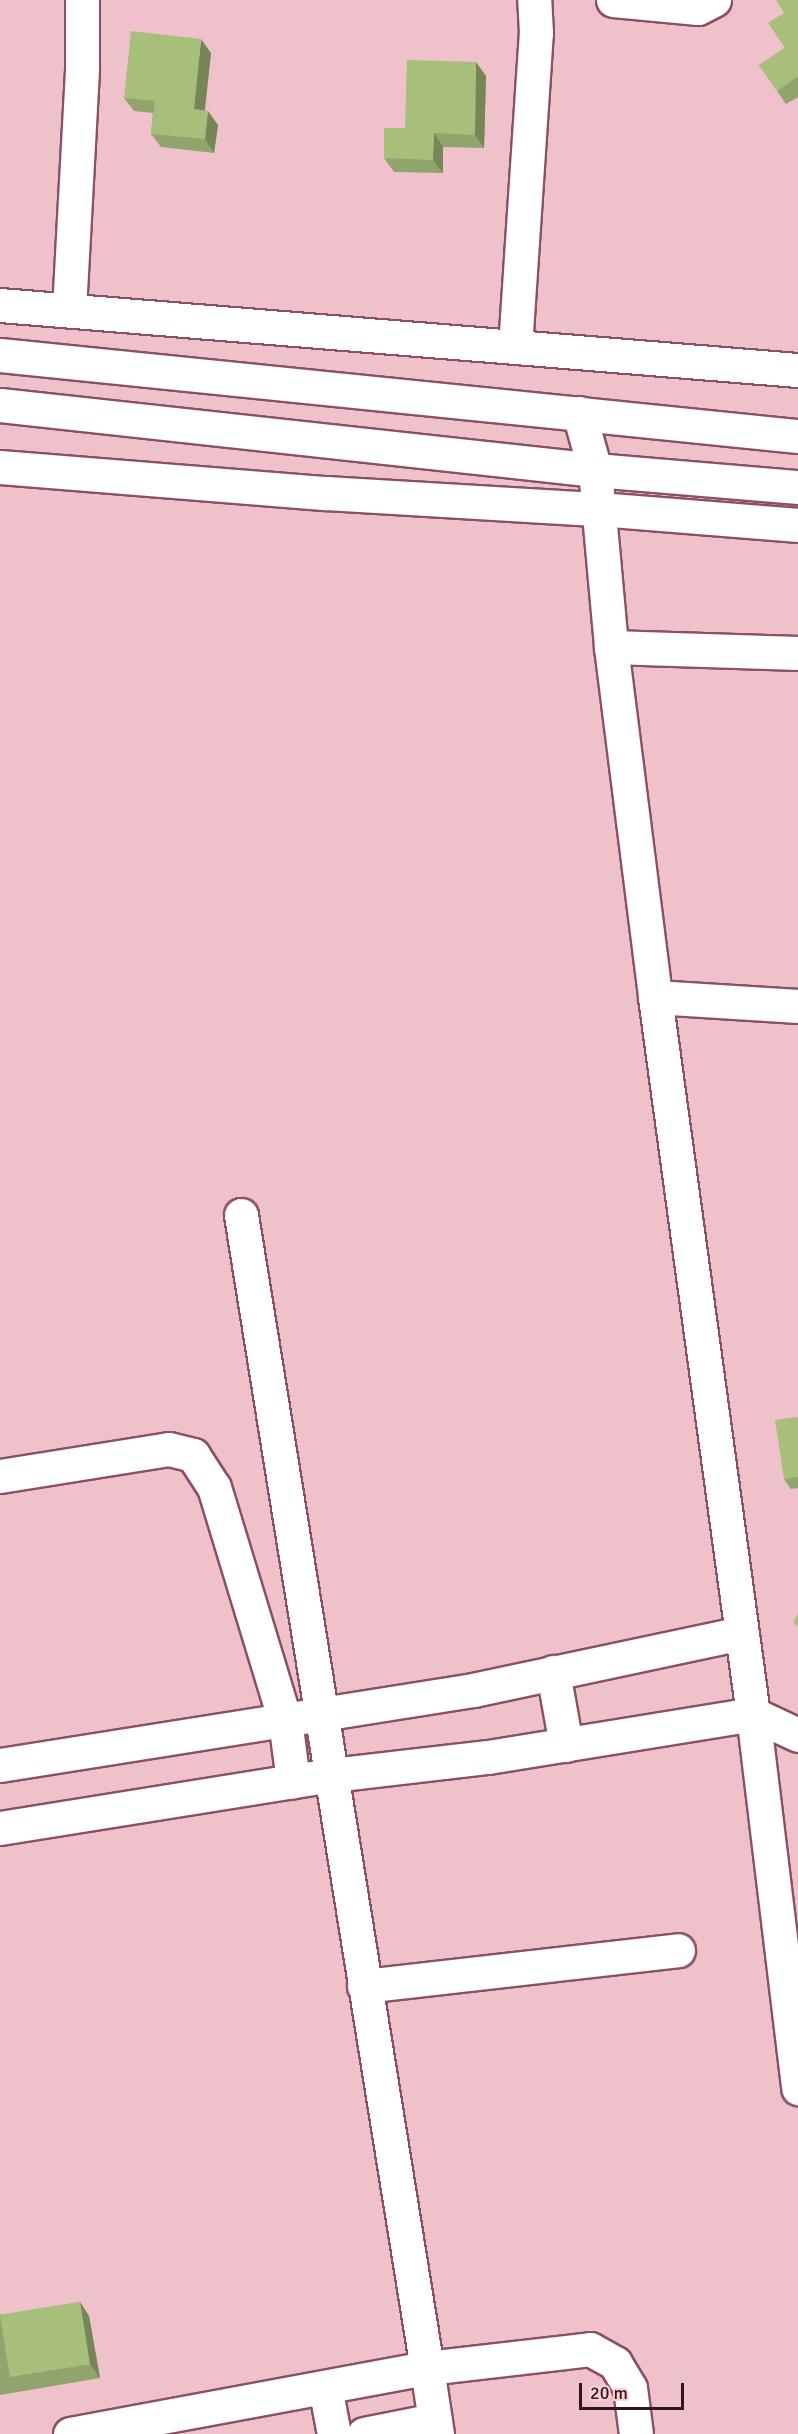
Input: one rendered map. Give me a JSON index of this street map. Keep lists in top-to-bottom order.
{
  "scale_bar": "20 m"
}
